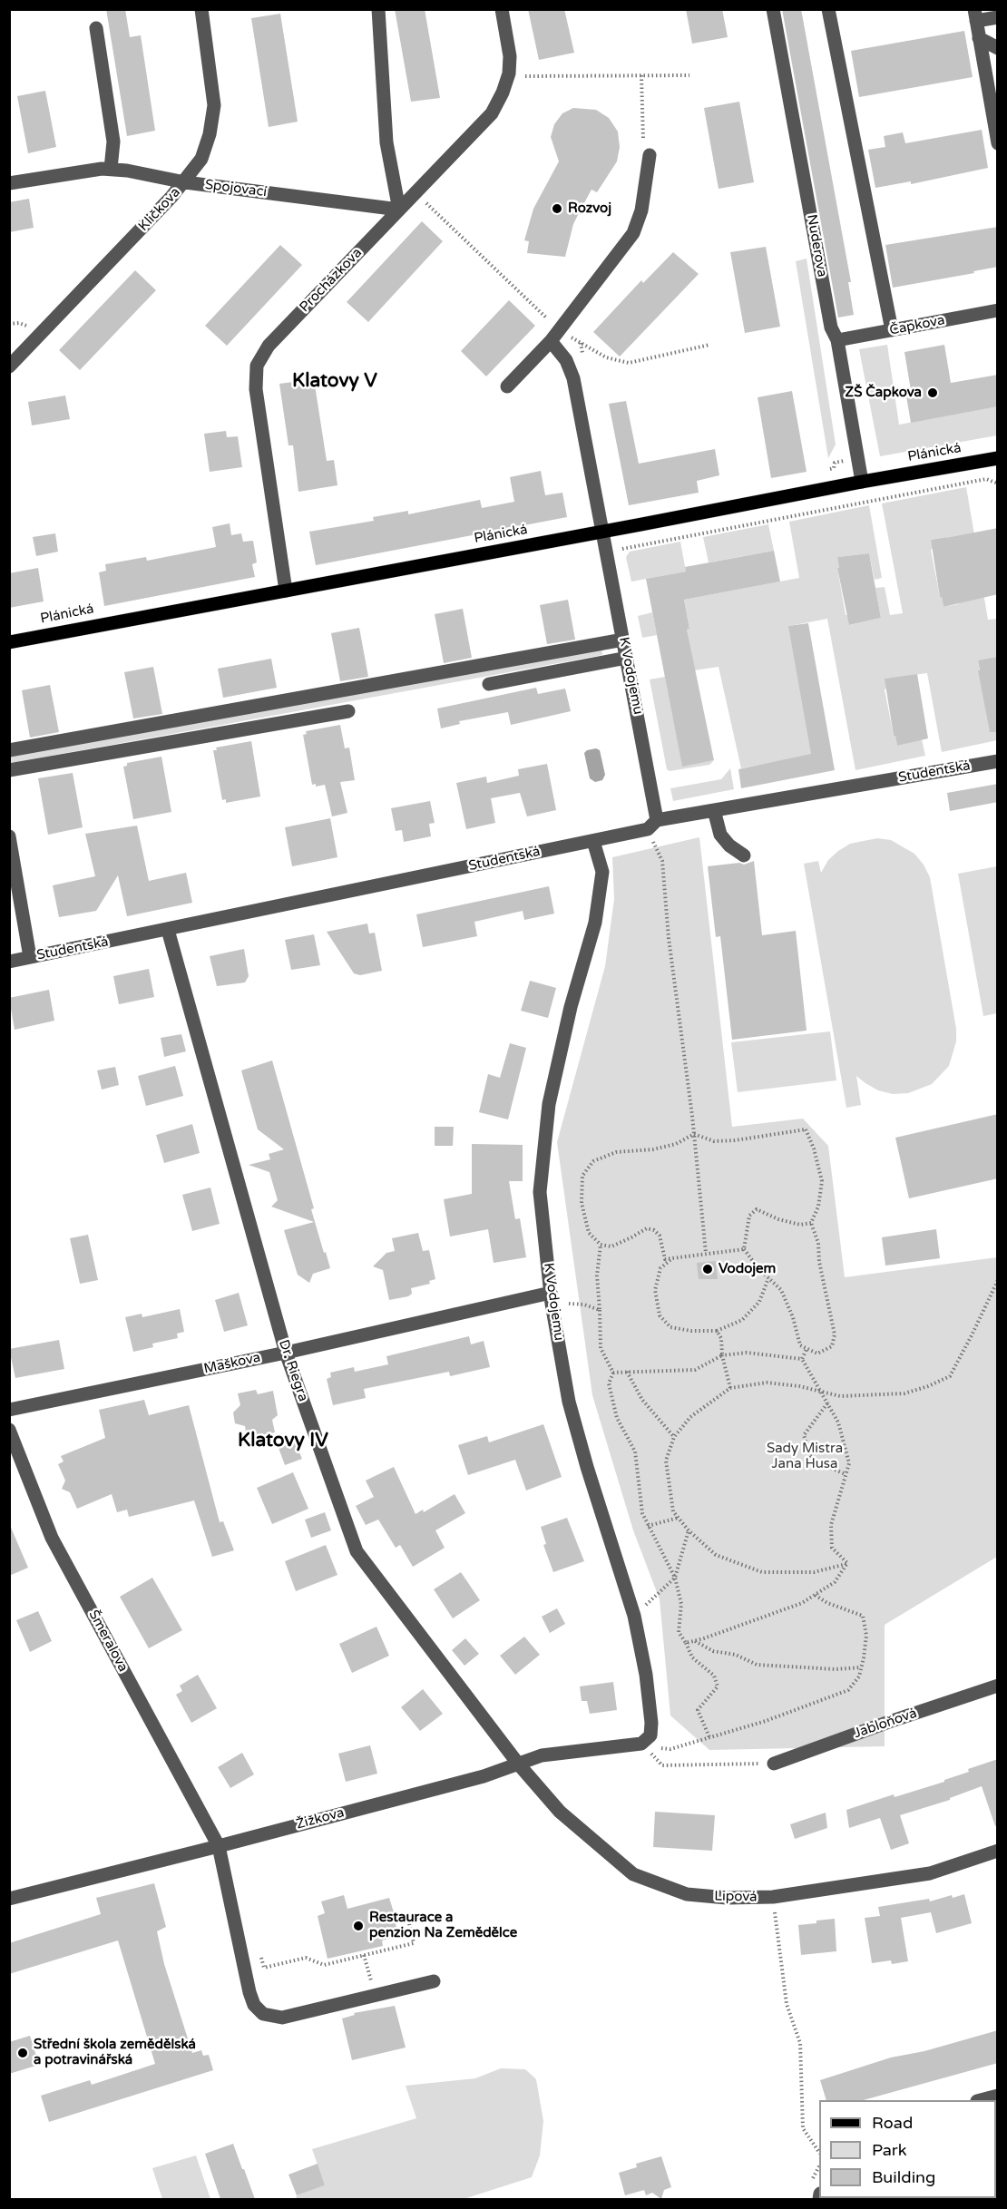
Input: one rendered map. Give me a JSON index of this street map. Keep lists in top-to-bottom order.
{
  "streets": {
    "main road": ["Plánická"],
    "street": [
      "Spojovací",
      "Kličkova",
      "Nuderova",
      "Procházkova",
      "Čapkova",
      "K Vodojemu",
      "Studentská",
      "Maškova",
      "Dr. Riegra",
      "Šmeralova",
      "Jabloňová",
      "Žižkova",
      "Lipová"
    ]
  },
  "crossings": [
    ["Spojovací", "Kličkova"],
    ["Spojovací", "Procházkova"],
    ["Nuderova", "Čapkova"],
    ["Nuderova", "Plánická"],
    ["Procházkova", "Plánická"],
    ["Plánická", "K Vodojemu"],
    ["K Vodojemu", "Studentská"],
    ["K Vodojemu", "Maškova"],
    ["K Vodojemu", "Žižkova"],
    ["Studentská", "Dr. Riegra"],
    ["Maškova", "Dr. Riegra"],
    ["Dr. Riegra", "Žižkova"],
    ["Dr. Riegra", "Lipová"],
    ["Šmeralova", "Žižkova"],
    ["Žižkova", "Lipová"]
  ],
  "districts": ["Klatovy V", "Klatovy IV"],
  "parks": ["Sady Mistra Jana Husa"],
  "places": [
    "Rozvoj",
    "ZŠ Čapkova",
    "Vodojem",
    "Restaurace a penzion Na Zemědělce",
    "Střední škola zemědělská a potravinářská"
  ],
  "legend": ["Road", "Park", "Building"]
}
